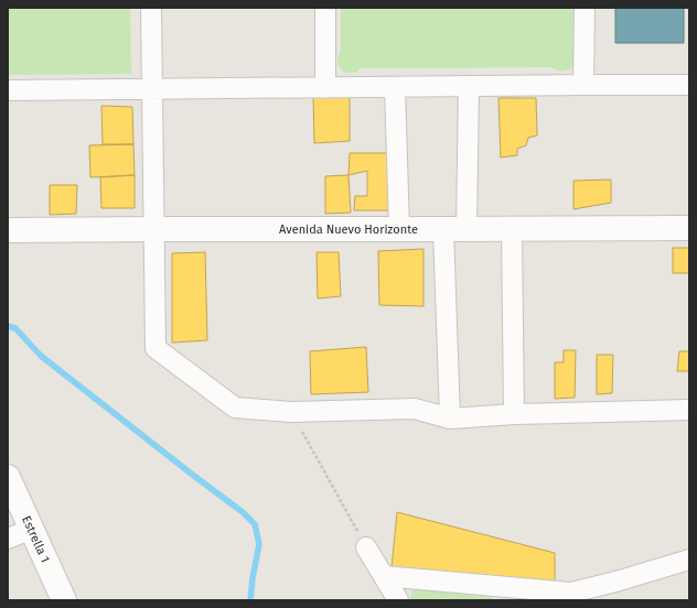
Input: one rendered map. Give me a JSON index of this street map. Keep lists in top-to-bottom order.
{
  "streets": {
    "street": ["Avenida Nuevo Horizonte", "Estrella 1"]
  }
}
